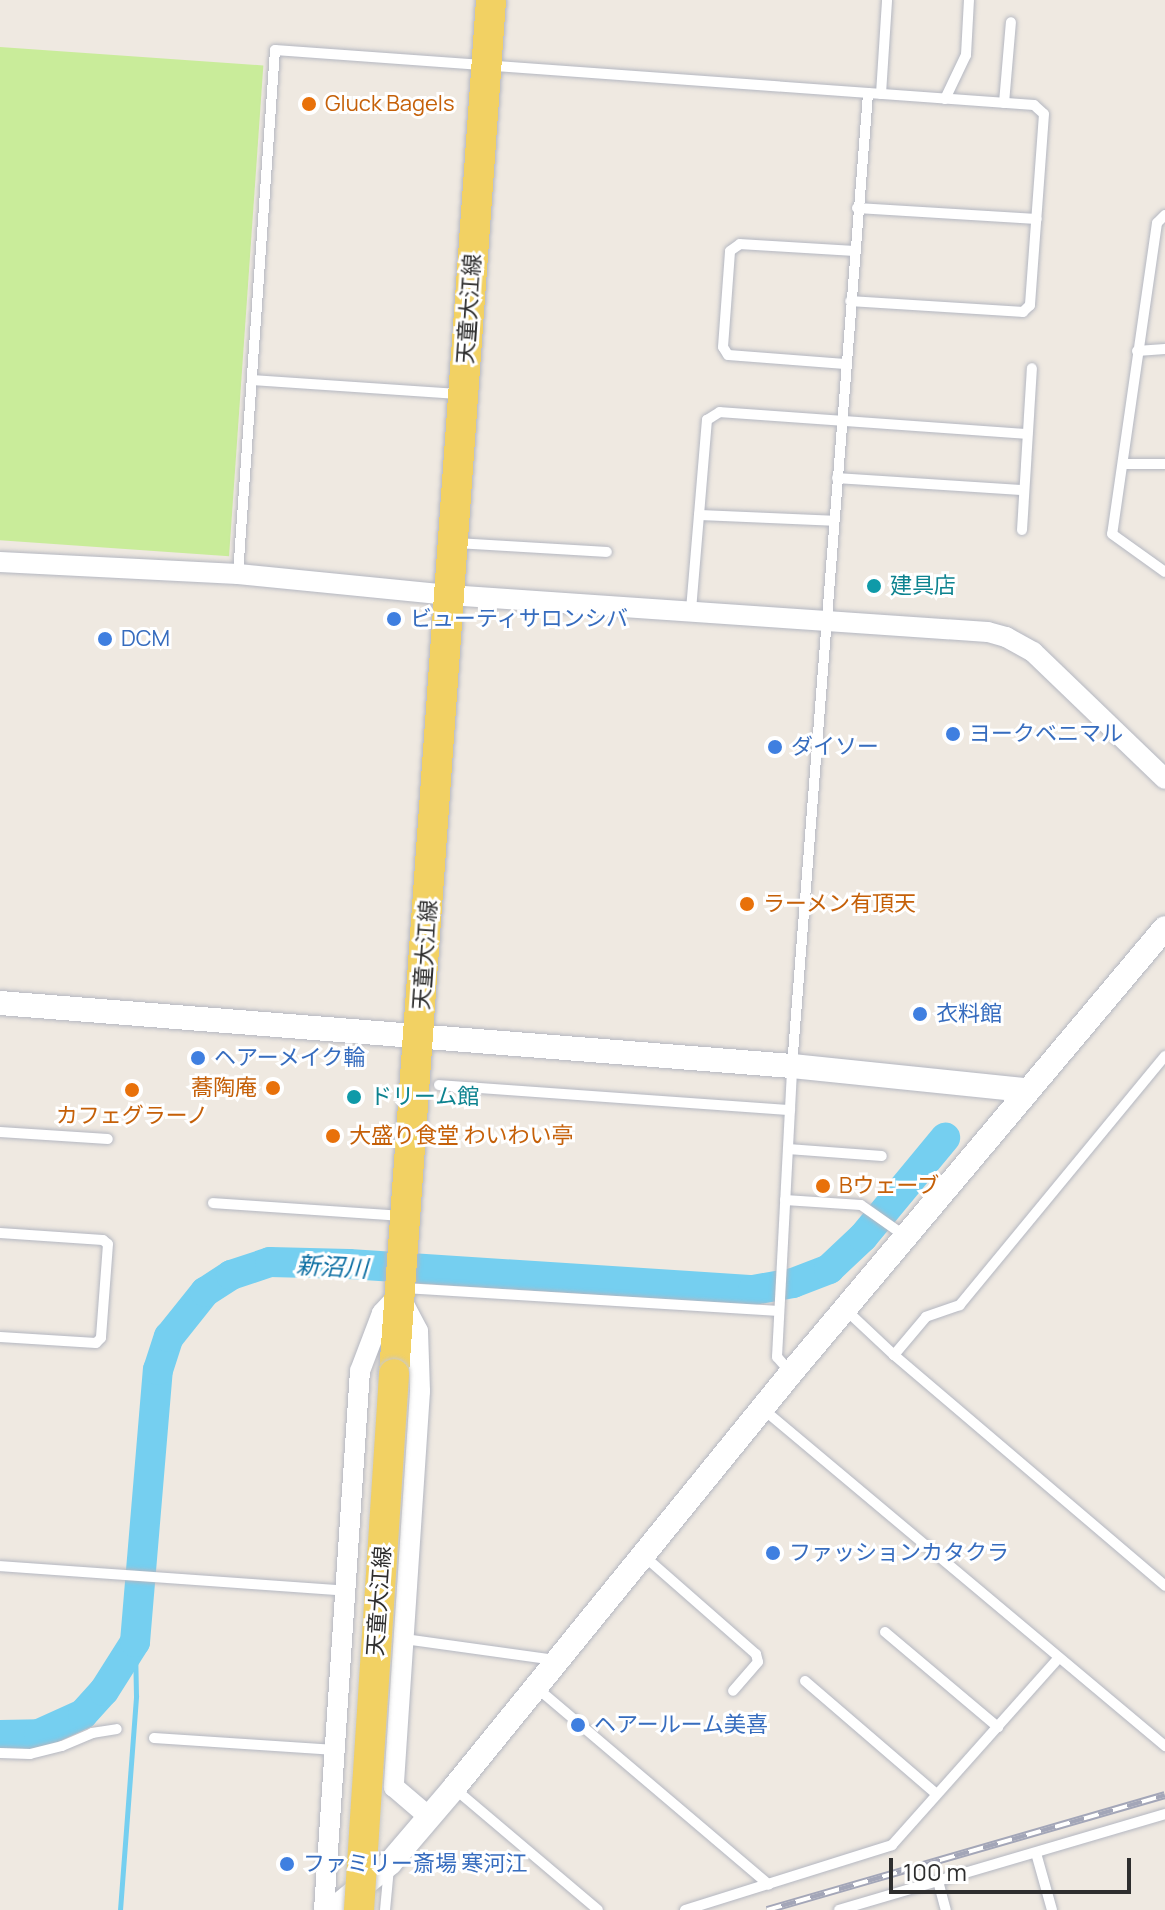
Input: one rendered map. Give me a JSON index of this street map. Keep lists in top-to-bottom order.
{
  "streets": {
    "main road": ["天童大江線"]
  },
  "water": ["新沼川"],
  "places": [
    "Gluck Bagels",
    "建具店",
    "ビューティサロンシバ",
    "DCM",
    "ヨークベニマル",
    "ダイソー",
    "ラーメン有頂天",
    "衣料館",
    "ヘアーメイク輪",
    "蕎陶庵",
    "カフェグラーノ",
    "ドリーム館",
    "大盛り食堂 わいわい亭",
    "Bウェーブ",
    "ファッションカタクラ",
    "ヘアールーム美喜",
    "ファミリー斎場 寒河江"
  ],
  "scale_bar": "100 m"
}
